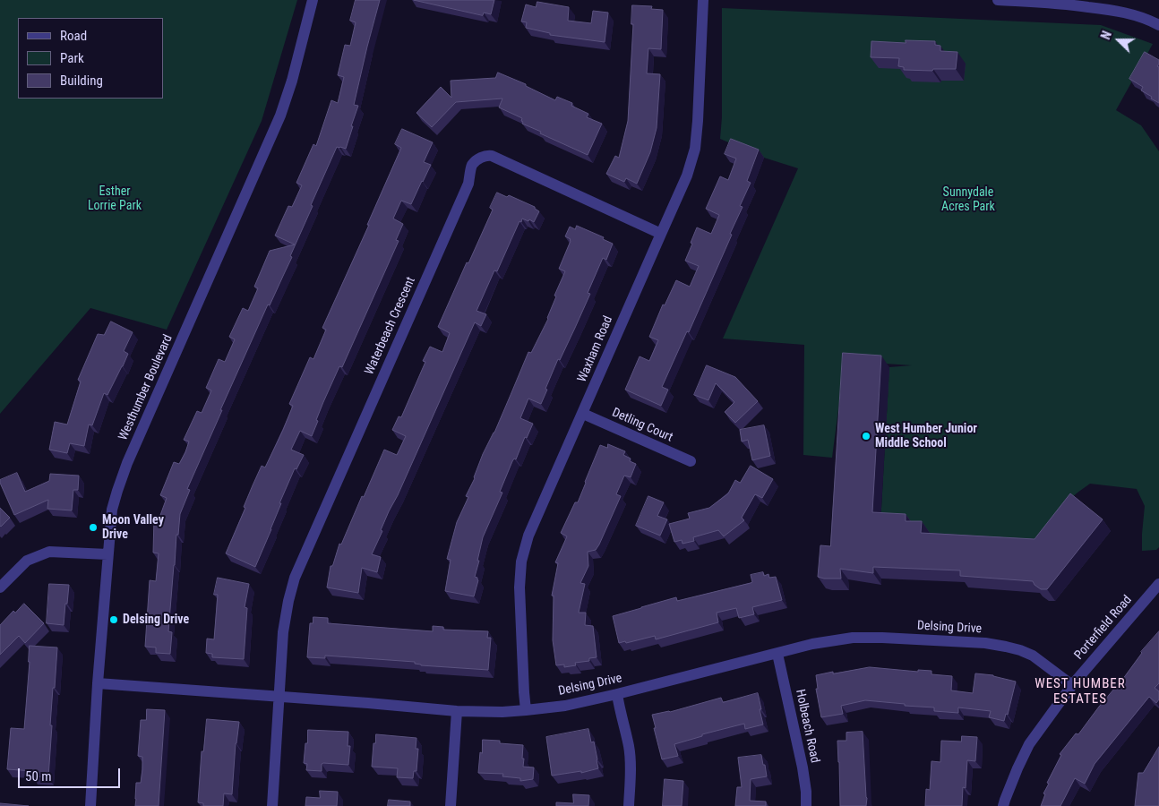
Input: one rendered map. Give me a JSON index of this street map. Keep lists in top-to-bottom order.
{
  "streets": {
    "street": [
      "Waterbeach Crescent",
      "Waxham Road",
      "Westhumber Boulevard",
      "Detling Court",
      "Delsing Drive",
      "Porterfield Road",
      "Holbeach Road"
    ]
  },
  "crossings": [
    ["Waterbeach Crescent", "Waxham Road"],
    ["Waterbeach Crescent", "Delsing Drive"],
    ["Waxham Road", "Detling Court"],
    ["Waxham Road", "Delsing Drive"],
    ["Westhumber Boulevard", "Delsing Drive"],
    ["Delsing Drive", "Porterfield Road"],
    ["Delsing Drive", "Holbeach Road"]
  ],
  "districts": ["WEST HUMBER ESTATES"],
  "parks": ["Esther Lorrie Park", "Sunnydale Acres Park"],
  "places": ["West Humber Junior Middle School", "Moon Valley Drive", "Delsing Drive"],
  "legend": ["Road", "Park", "Building"],
  "scale_bar": "50 m",
  "north": "left"
}
